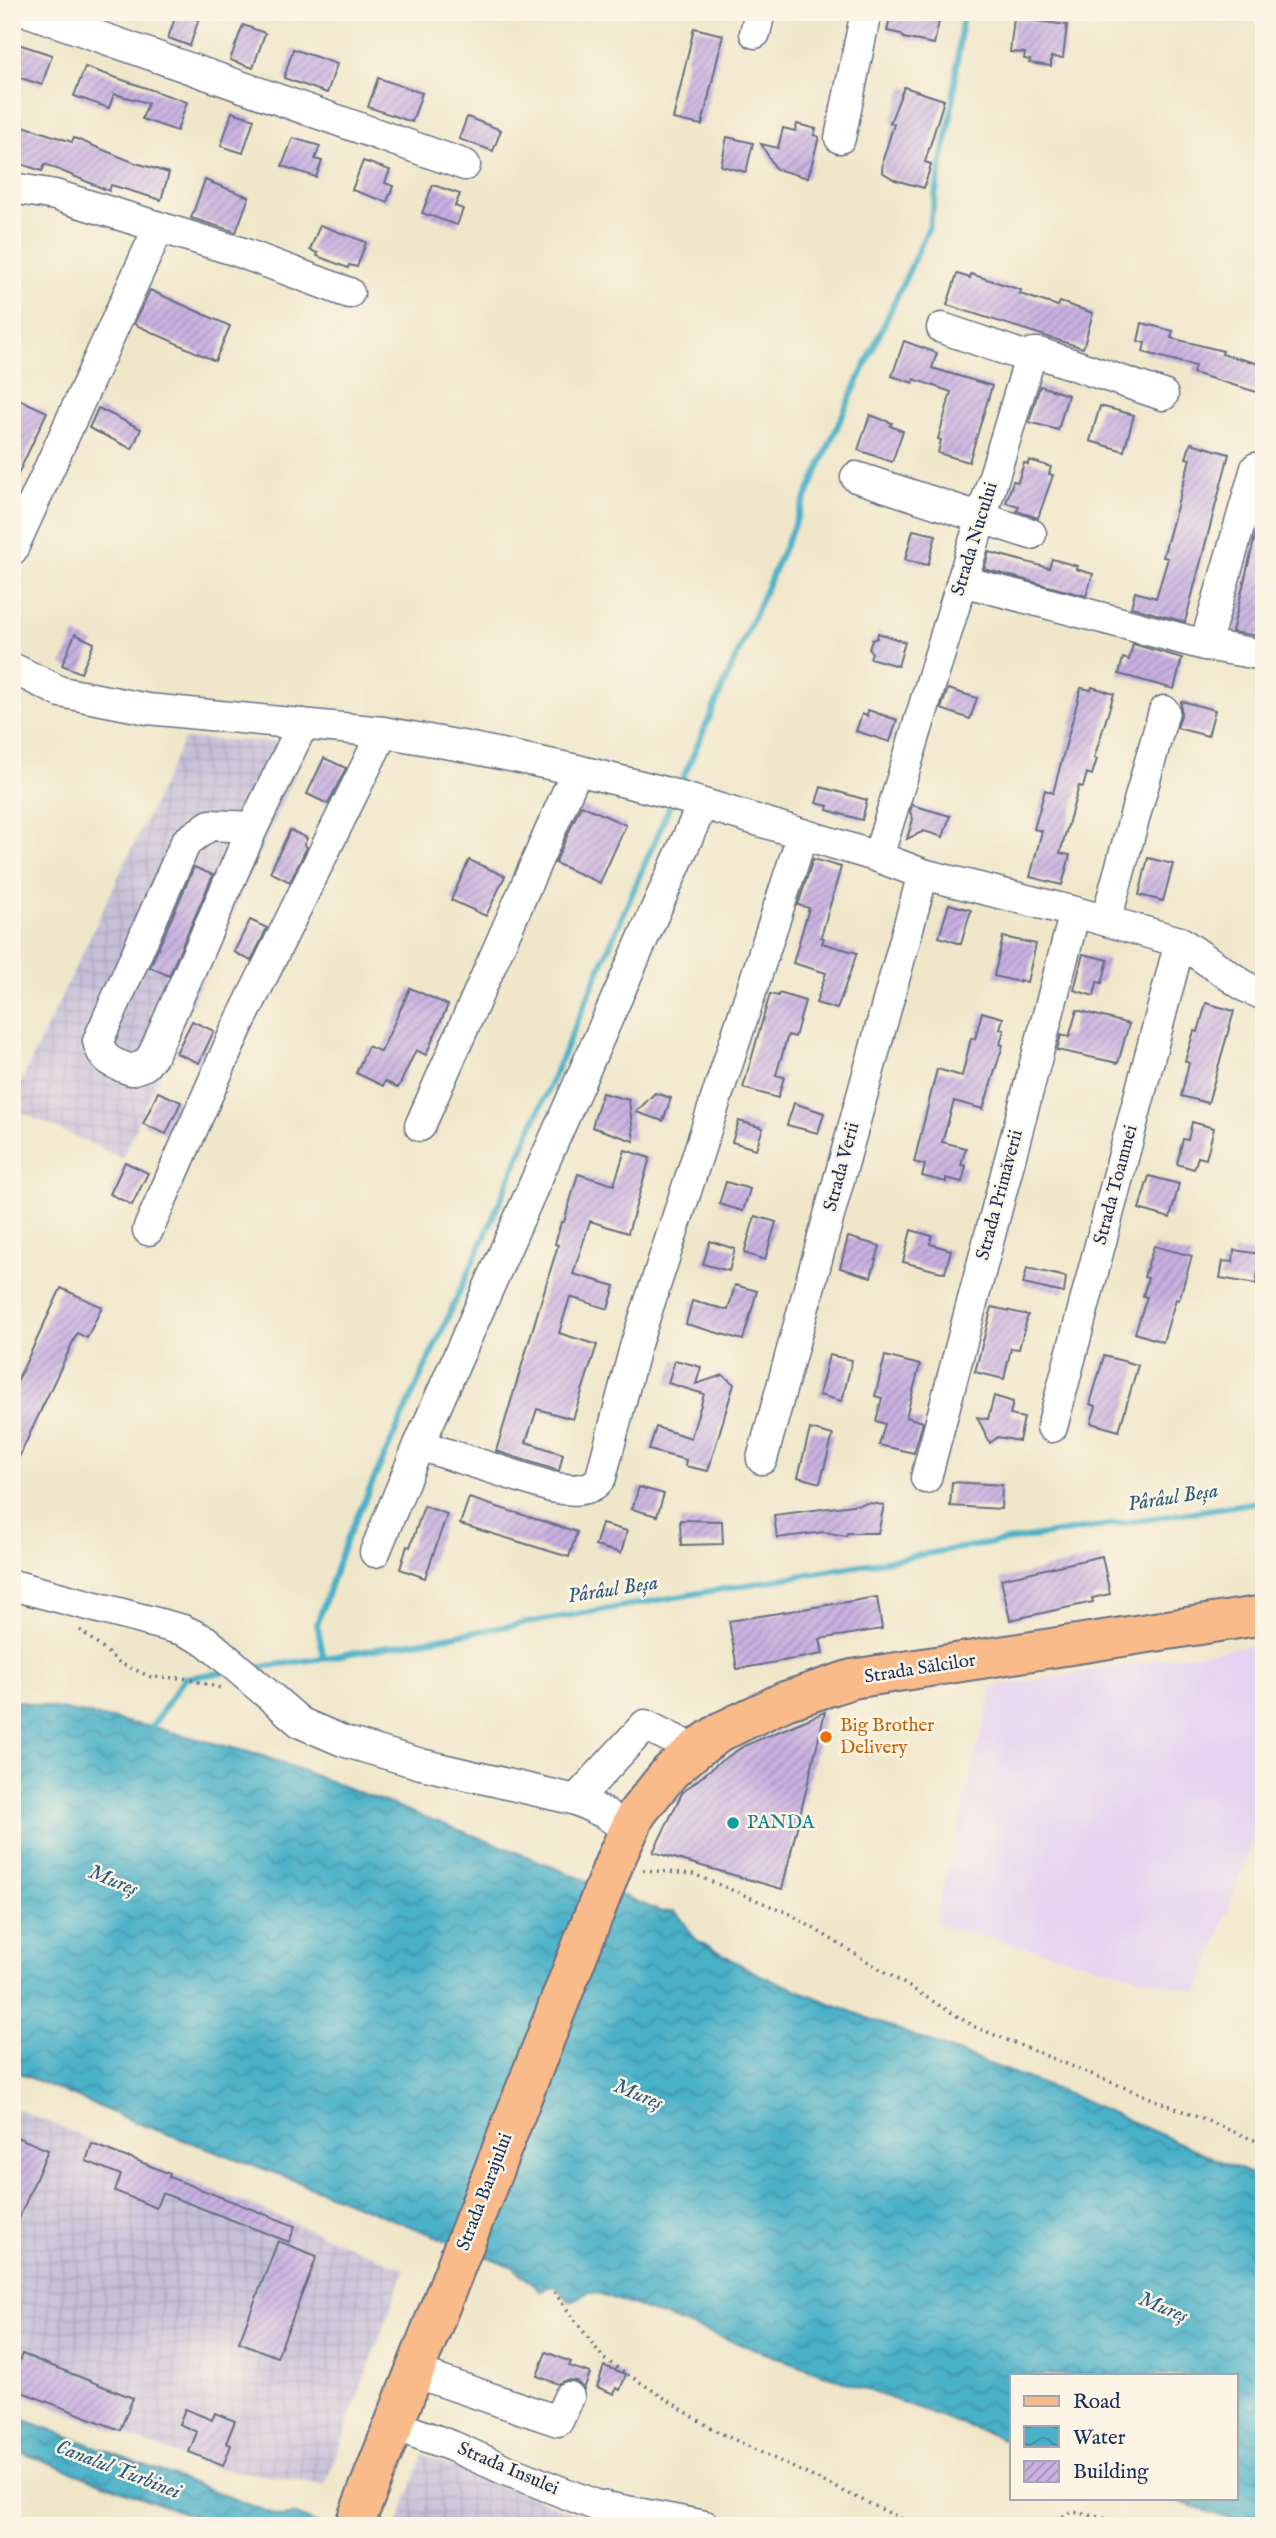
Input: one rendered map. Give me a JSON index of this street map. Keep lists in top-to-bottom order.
{
  "streets": {
    "main road": ["Strada Sălcilor", "Strada Barajului"],
    "street": [
      "Strada Nucului",
      "Strada Verii",
      "Strada Toamnei",
      "Strada Primăverii",
      "Strada Insulei"
    ]
  },
  "crossings": [
    ["Strada Sălcilor", "Strada Barajului"],
    ["Strada Barajului", "Strada Insulei"]
  ],
  "water": ["Pârâul Beșa", "Mureș", "Canalul Turbinei"],
  "places": ["Big Brother Delivery", "PANDA"],
  "legend": ["Road", "Water", "Building"]
}
